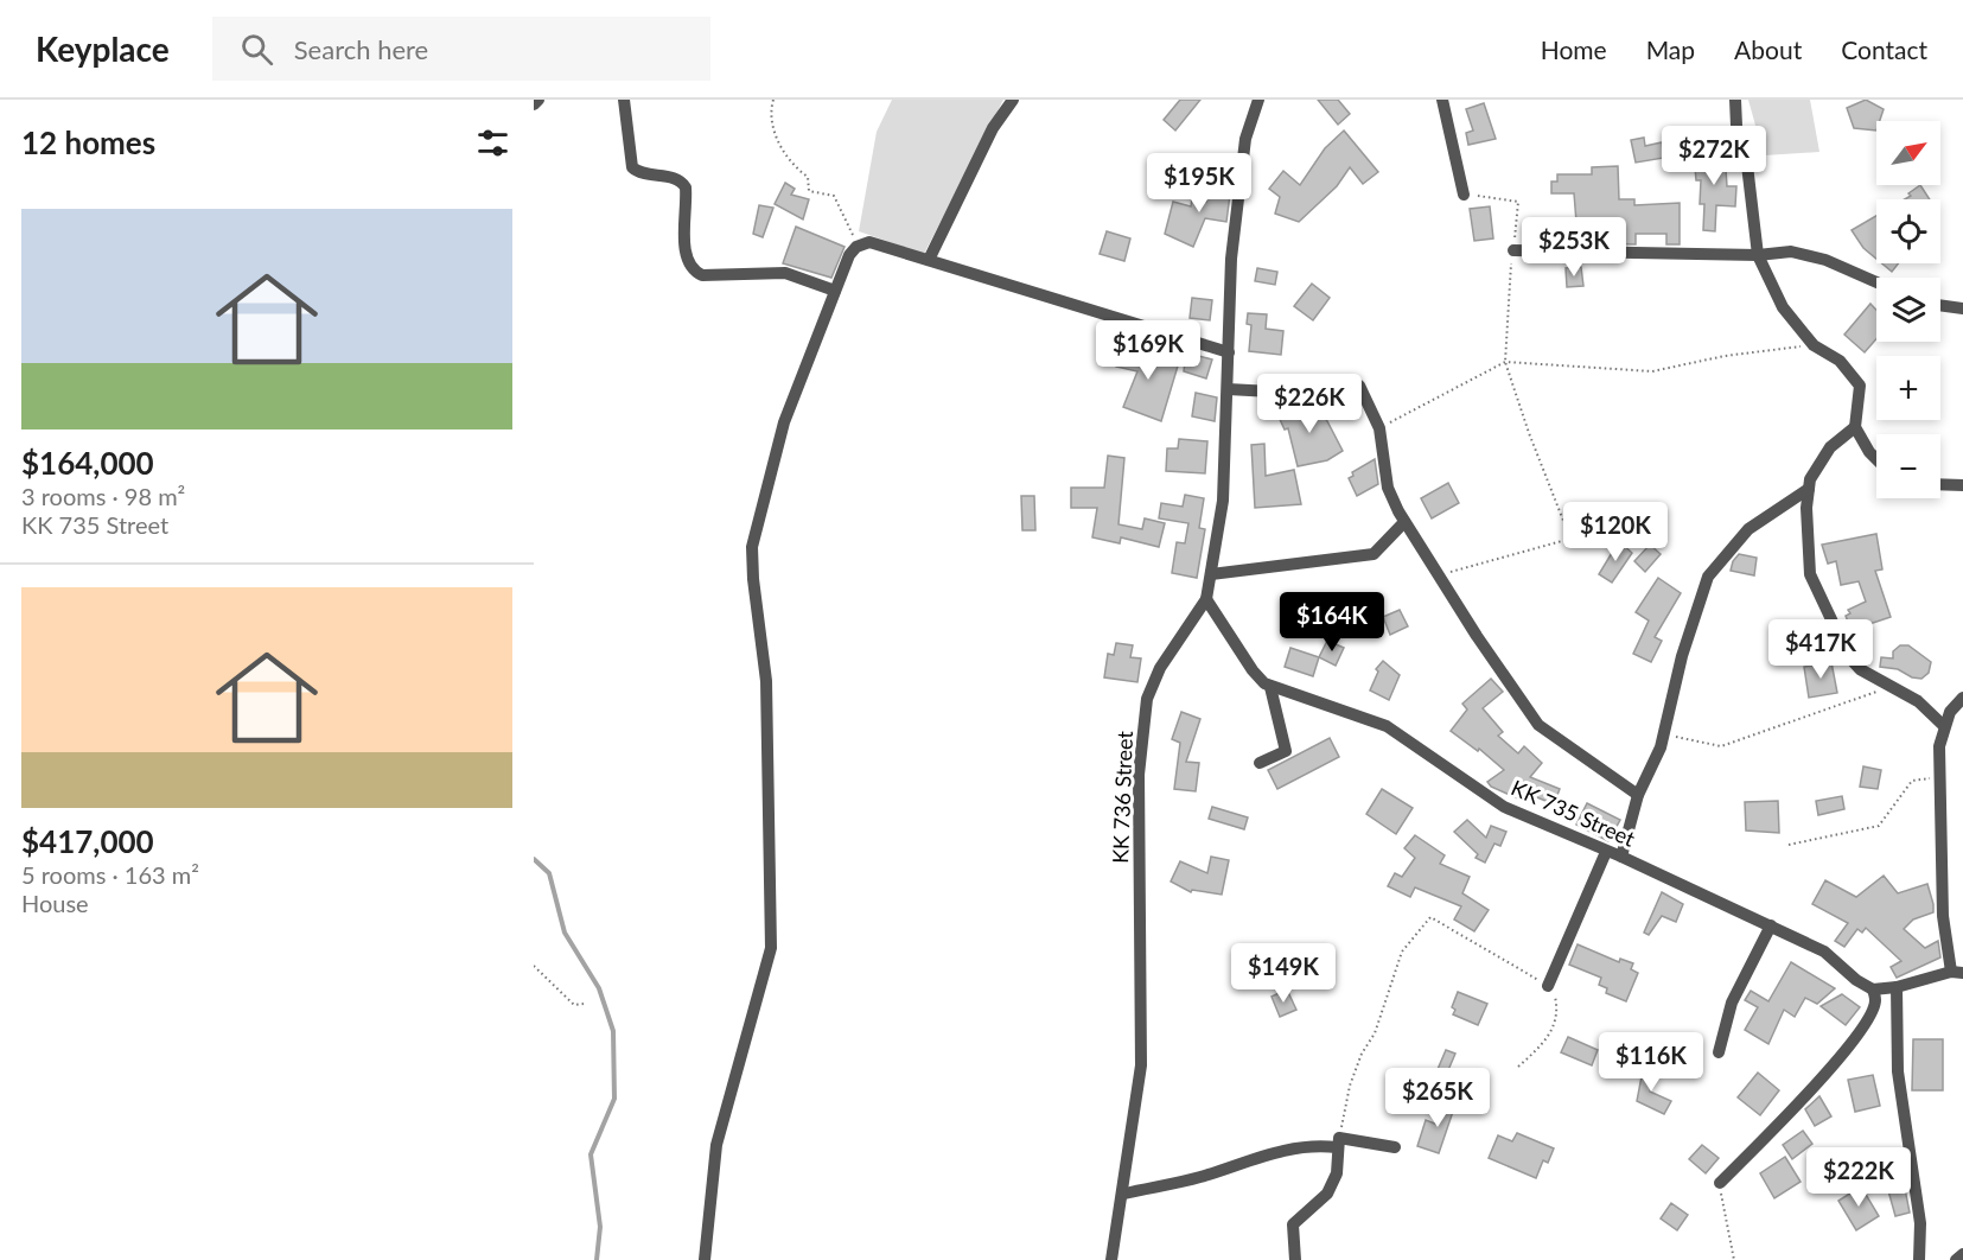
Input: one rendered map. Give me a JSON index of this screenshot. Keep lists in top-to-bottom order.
{
  "streets": {
    "street": ["KK 736 Street", "KK 735 Street"]
  },
  "crossings": [
    ["KK 736 Street", "KK 735 Street"]
  ],
  "north": "top right",
  "page": {
    "header": "Keyplace",
    "search": "Search here",
    "nav": [
      "Home",
      "Map",
      "About",
      "Contact"
    ],
    "heading": "12 homes",
    "map_buttons": ["+", "−"],
    "price": [
      "$272K",
      "$195K",
      "$253K",
      "$169K",
      "$226K",
      "$120K",
      "$164K",
      "$417K",
      "$149K",
      "$116K",
      "$265K",
      "$222K"
    ],
    "list": [
      {
        "name": "$164,000",
        "note": "3 rooms · 98 m² · KK 735 Street"
      },
      {
        "name": "$417,000",
        "note": "5 rooms · 163 m² · House"
      }
    ]
  }
}
